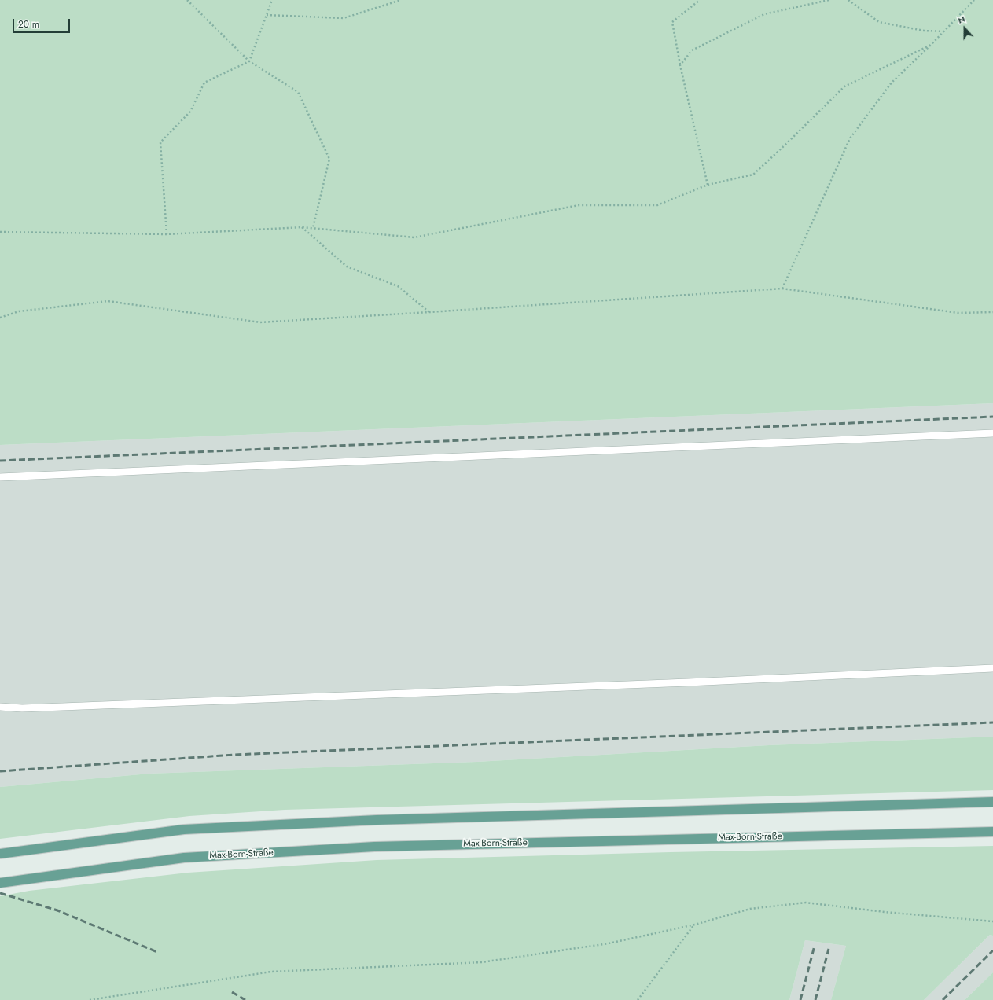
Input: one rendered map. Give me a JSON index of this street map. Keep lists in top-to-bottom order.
{
  "streets": {
    "main road": ["Max-Born-Straße"]
  },
  "scale_bar": "20 m",
  "north": "top"
}
